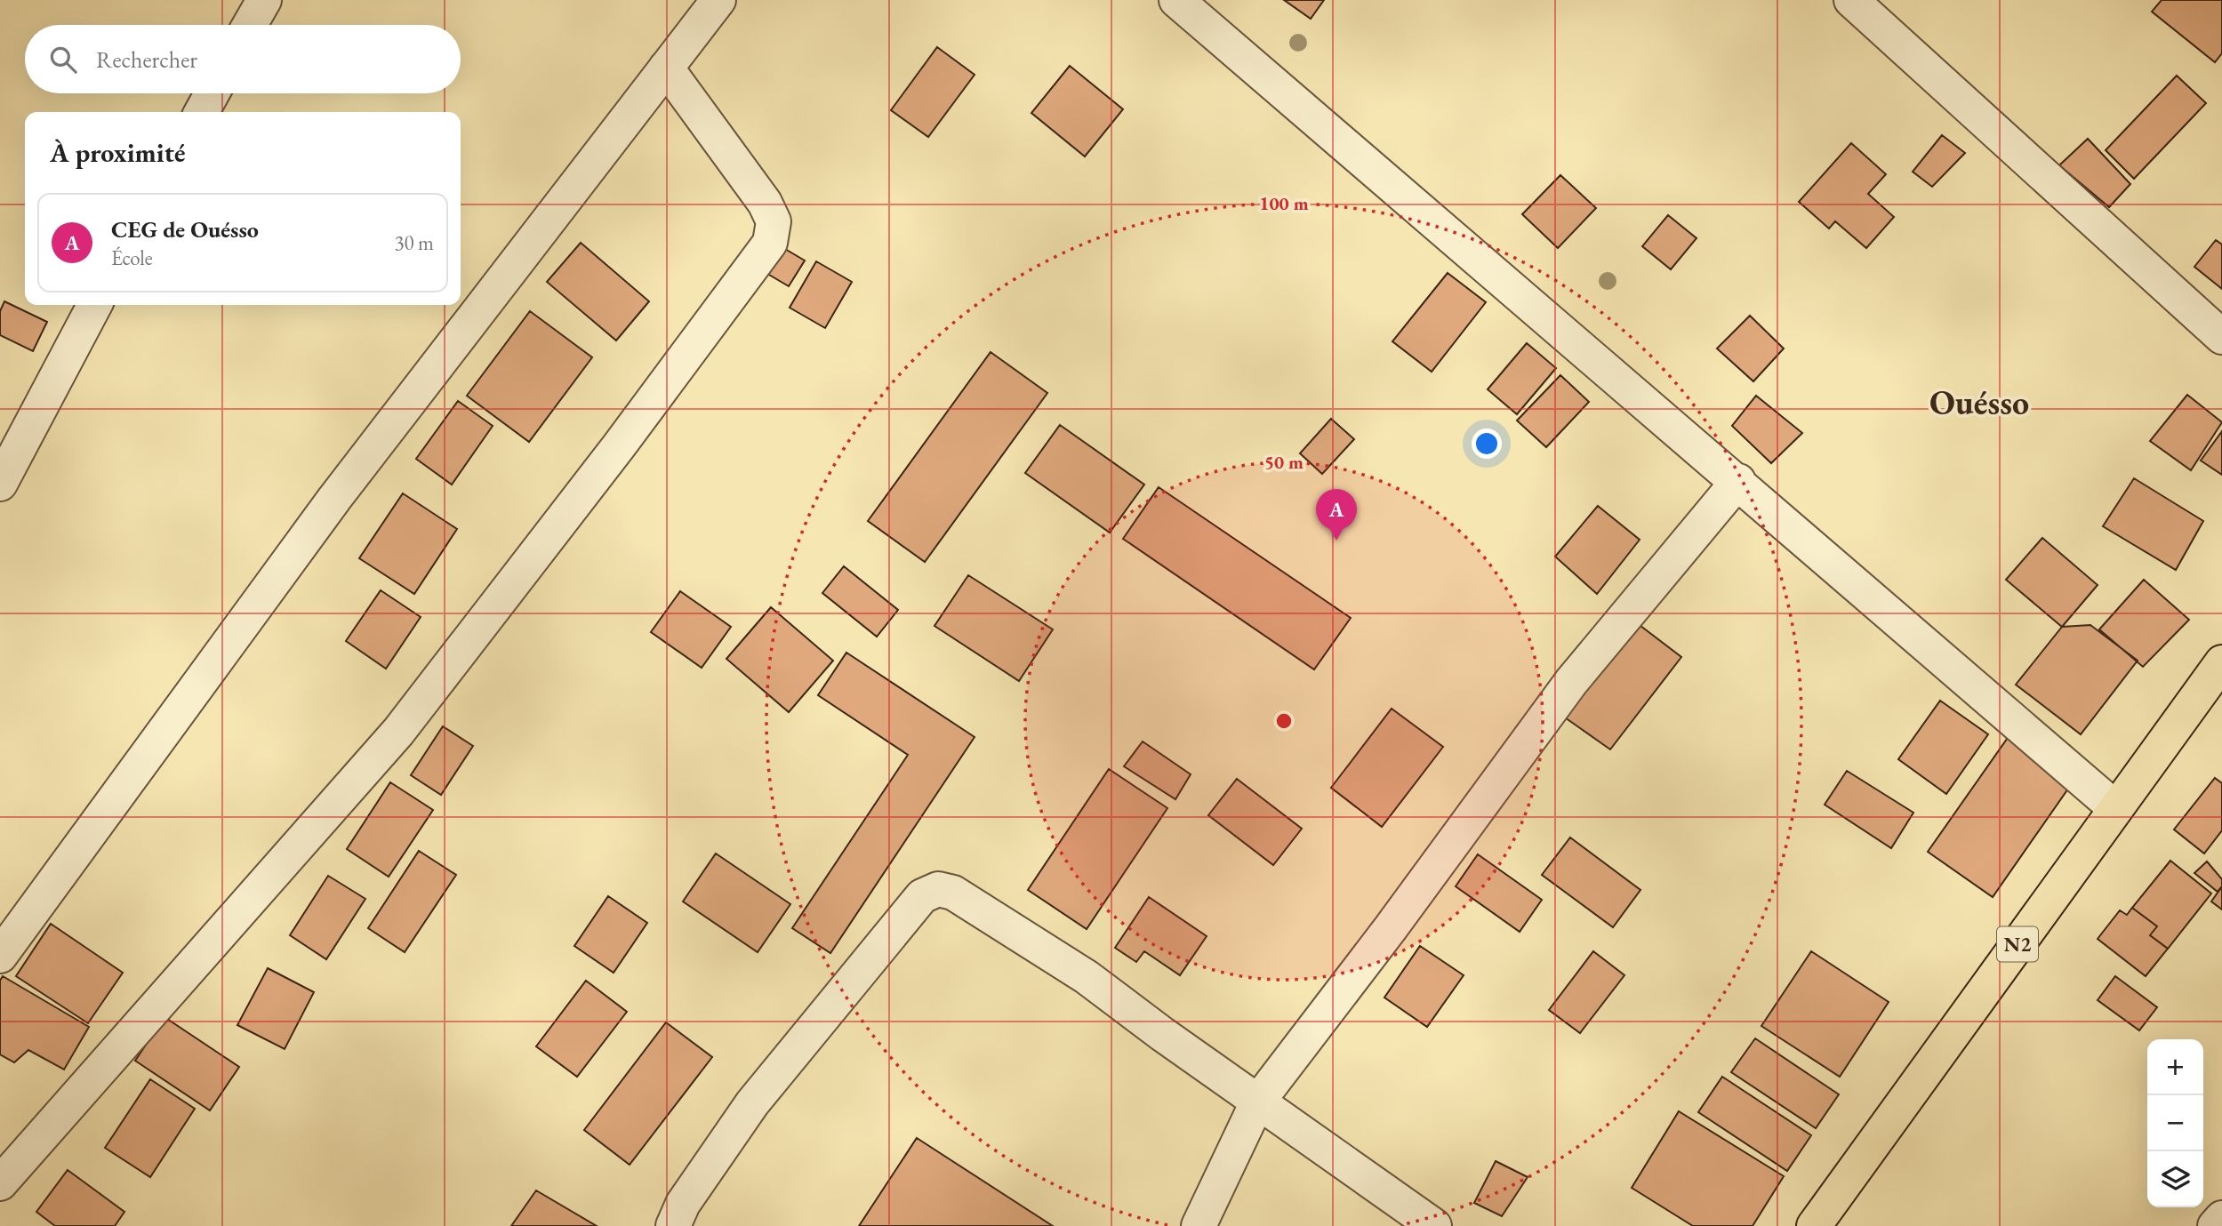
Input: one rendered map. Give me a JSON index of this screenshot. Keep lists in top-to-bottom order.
{
  "streets": {
    "highway": ["N2"]
  },
  "districts": ["Ouésso"],
  "page": {
    "search": "Rechercher",
    "heading": "À proximité",
    "list": [
      {
        "mark": "A",
        "name": "CEG de Ouésso",
        "note": "École",
        "value": "30 m"
      }
    ],
    "pins": "A",
    "map_buttons": ["+", "−"]
  },
  "rings": ["100 m", "50 m"]
}
